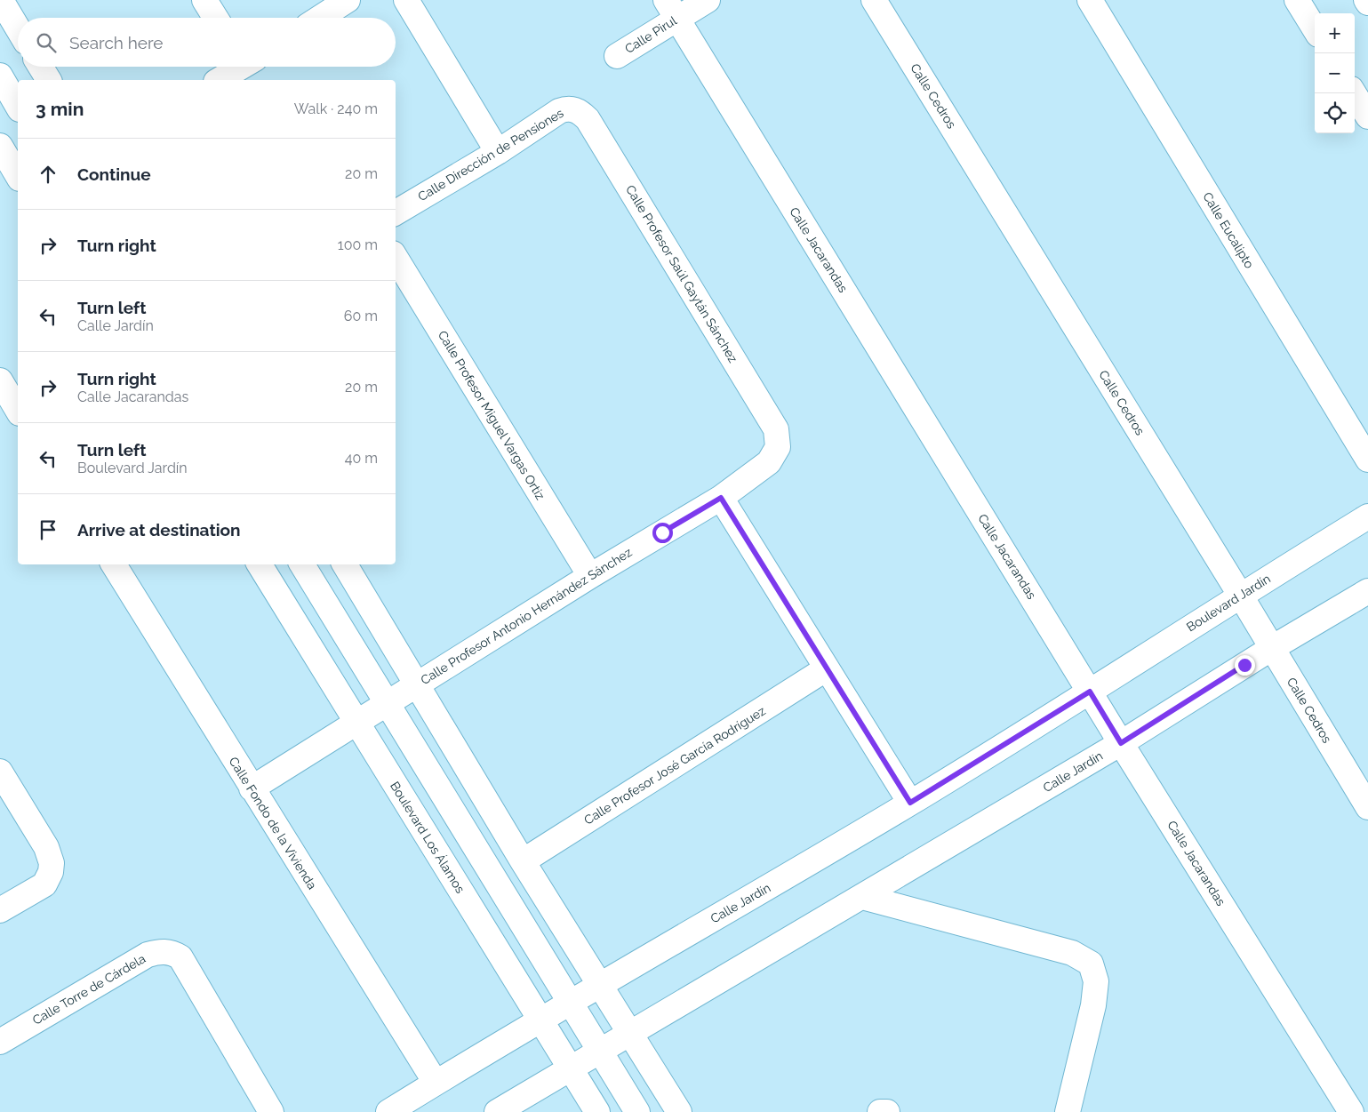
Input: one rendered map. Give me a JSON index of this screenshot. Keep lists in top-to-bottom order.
{
  "streets": {
    "street": [
      "Calle Pirul",
      "Calle Cedros",
      "Calle Dirección de Pensiones",
      "Calle Eucalipto",
      "Calle Jacarandas",
      "Calle Profesor Saúl Gaytán Sánchez",
      "Calle Profesor Miguel Vargas Ortiz",
      "Boulevard Jardín",
      "Calle Profesor Antonio Hernández Sánchez",
      "Calle Profesor José García Rodríguez",
      "Calle Jardín",
      "Calle Fondo de la Vivienda",
      "Boulevard Los Álamos",
      "Calle Torre de Cárdela"
    ]
  },
  "crossings": [
    ["Calle Pirul", "Calle Jacarandas"],
    ["Calle Cedros", "Boulevard Jardín"],
    ["Calle Dirección de Pensiones", "Calle Profesor Saúl Gaytán Sánchez"],
    ["Calle Jacarandas", "Boulevard Jardín"],
    ["Calle Jacarandas", "Calle Jardín"],
    ["Calle Profesor Saúl Gaytán Sánchez", "Calle Profesor Antonio Hernández Sánchez"],
    ["Calle Profesor Miguel Vargas Ortiz", "Calle Profesor Antonio Hernández Sánchez"],
    ["Boulevard Jardín", "Calle Jardín"],
    ["Calle Profesor Antonio Hernández Sánchez", "Calle Fondo de la Vivienda"],
    ["Calle Profesor Antonio Hernández Sánchez", "Boulevard Los Álamos"],
    ["Calle Jardín", "Calle Fondo de la Vivienda"],
    ["Calle Jardín", "Boulevard Los Álamos"]
  ],
  "page": {
    "map_buttons": ["+", "−"],
    "search": "Search here",
    "heading": ["3 min", "Walk · 240 m"],
    "list": [
      ["Continue", "20 m"],
      ["Turn right", "100 m"],
      ["Turn left", "Calle Jardín", "60 m"],
      ["Turn right", "Calle Jacarandas", "20 m"],
      ["Turn left", "Boulevard Jardín", "40 m"],
      "Arrive at destination"
    ]
  }
}
